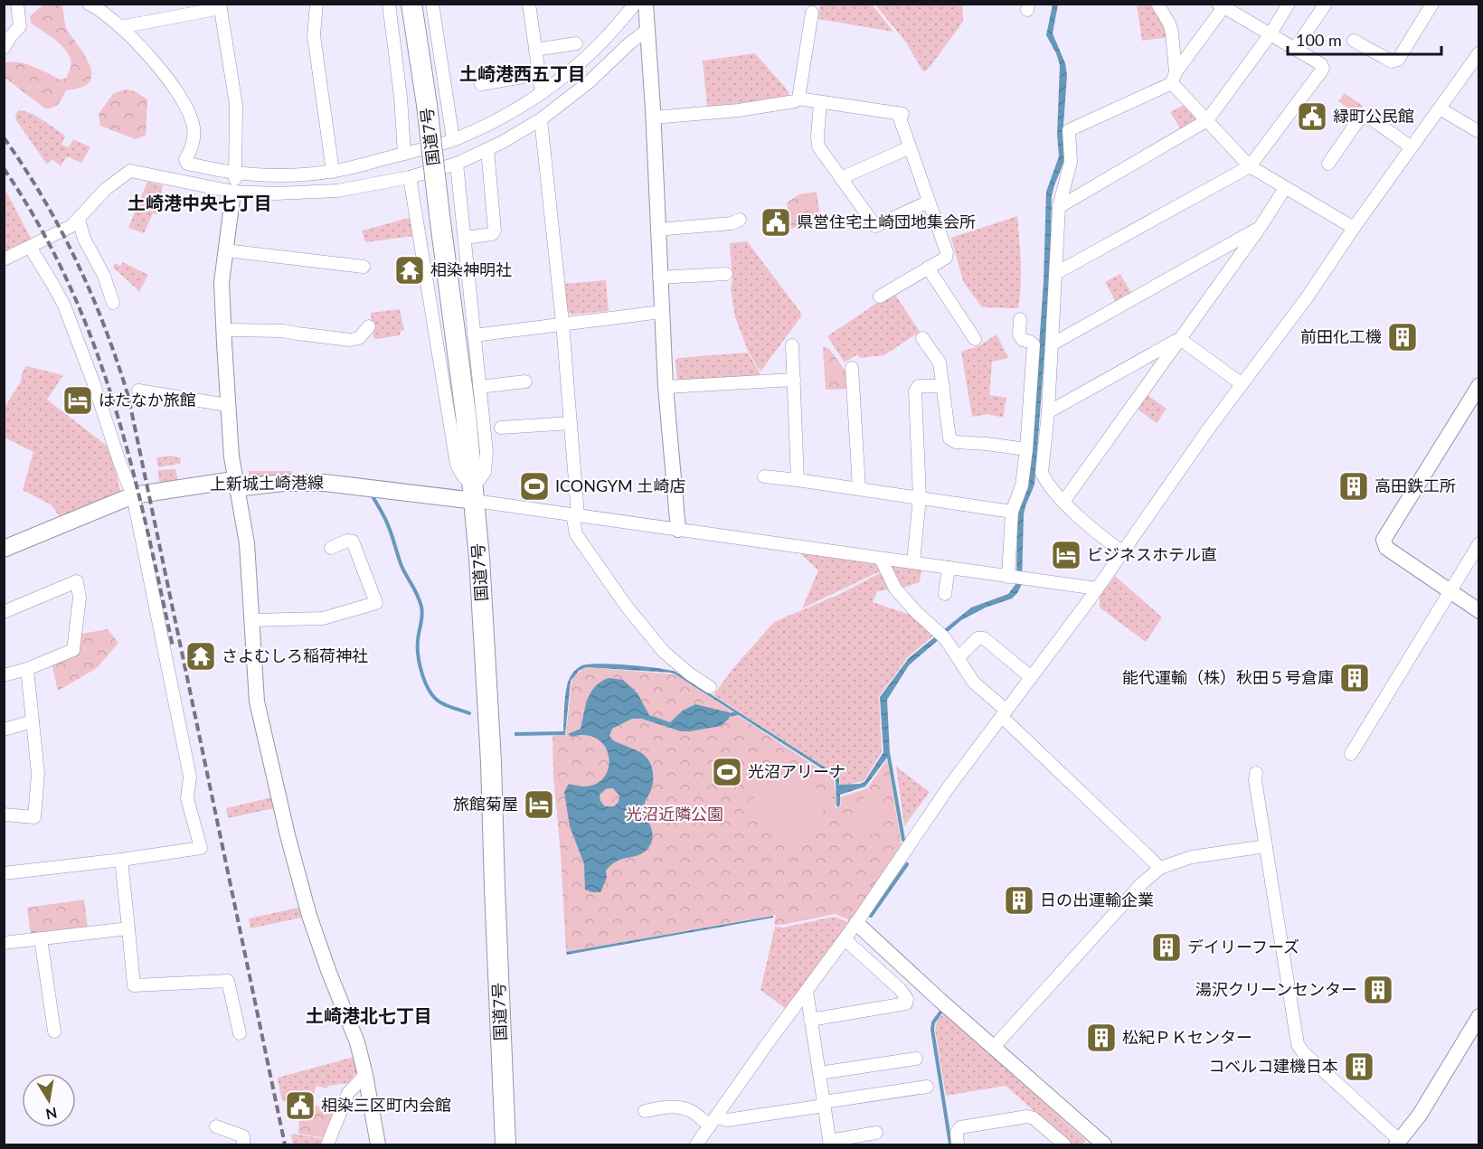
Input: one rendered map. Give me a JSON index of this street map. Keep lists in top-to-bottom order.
{
  "streets": {
    "highway": ["国道7号"],
    "main road": ["上新城土崎港線"]
  },
  "crossings": [
    ["国道7号", "上新城土崎港線"]
  ],
  "districts": ["土崎港西五丁目", "土崎港中央七丁目", "土崎港北七丁目"],
  "parks": ["光沼近隣公園"],
  "places": {
    "public building": ["緑町公民館", "県営住宅土崎団地集会所", "相染三区町内会館"],
    "temple": ["相染神明社", "さよむしろ稲荷神社"],
    "building": [
      "前田化工機",
      "高田鉄工所",
      "能代運輸（株）秋田５号倉庫",
      "日の出運輸企業",
      "デイリーフーズ",
      "湯沢クリーンセンター",
      "松紀ＰＫセンター",
      "コベルコ建機日本"
    ],
    "hotel": ["はたなか旅館", "ビジネスホテル直", "旅館菊屋"],
    "sports": ["ICONGYM 土崎店", "光沼アリーナ"]
  },
  "scale_bar": "100 m",
  "north": "bottom"
}
